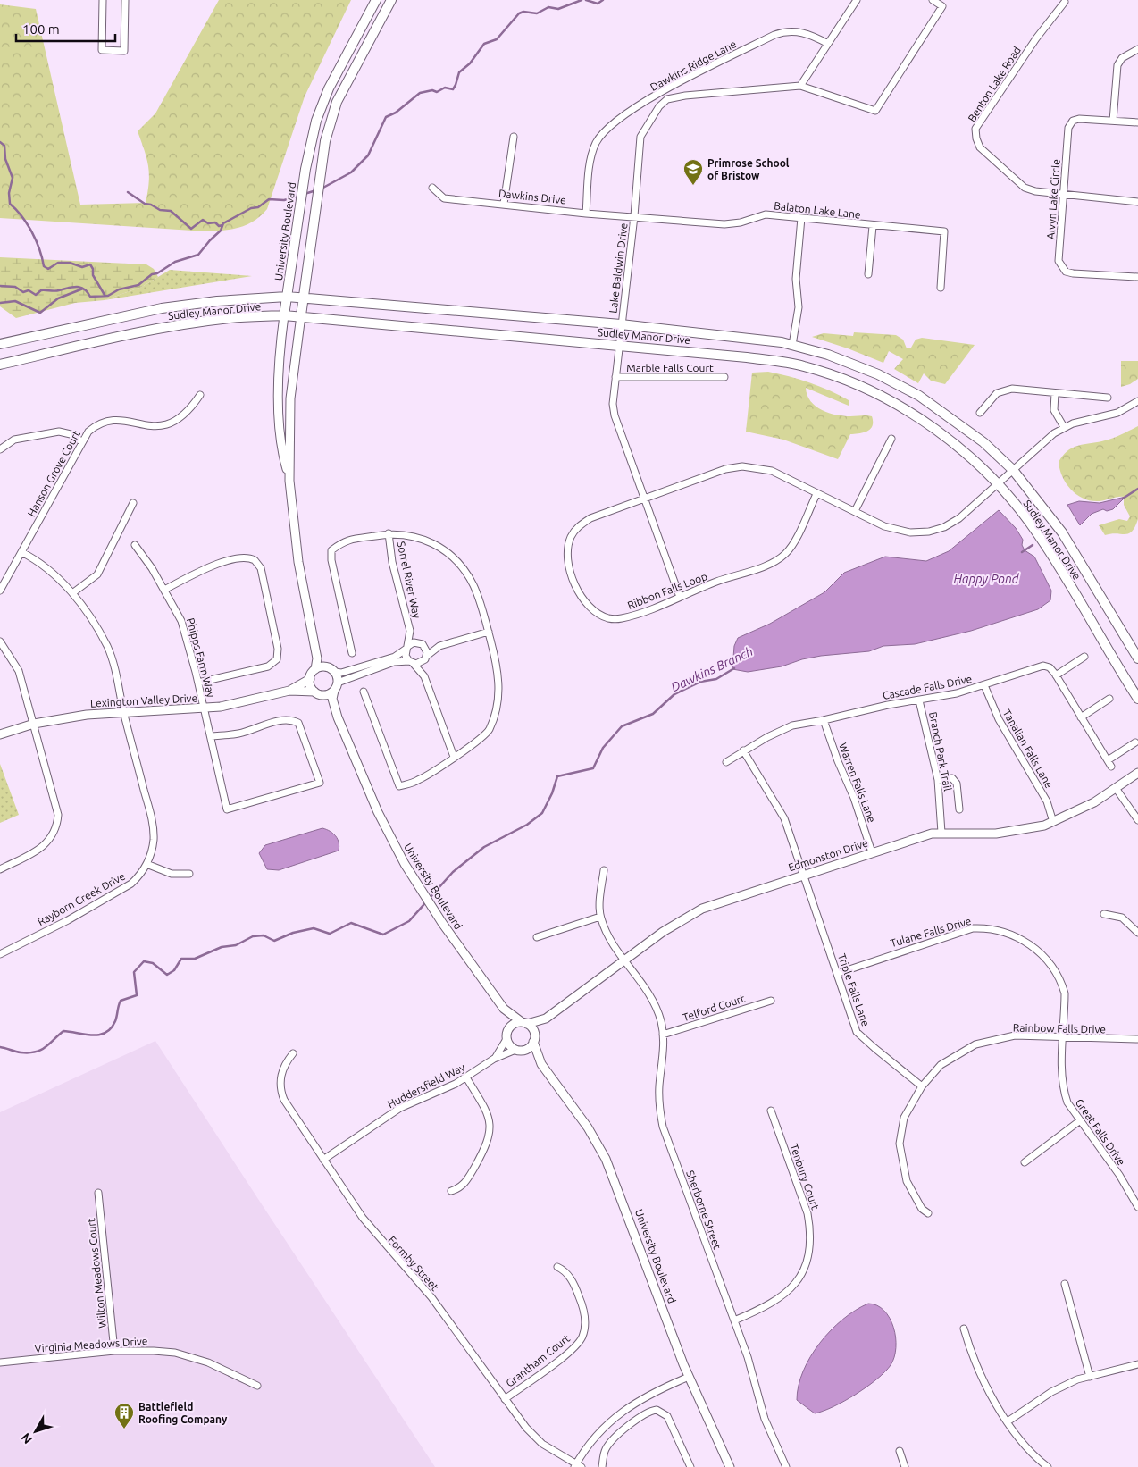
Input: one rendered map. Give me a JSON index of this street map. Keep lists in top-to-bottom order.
{
  "streets": {
    "main road": ["University Boulevard", "Sudley Manor Drive"],
    "street": [
      "Dawkins Ridge Lane",
      "Benton Lake Road",
      "Dawkins Drive",
      "Alvyn Lake Circle",
      "Balaton Lake Lane",
      "Lake Baldwin Drive",
      "Marble Falls Court",
      "Hanson Grove Court",
      "Sorrel River Way",
      "Ribbon Falls Loop",
      "Phipps Farm Way",
      "Cascade Falls Drive",
      "Lexington Valley Drive",
      "Tanalian Falls Lane",
      "Branch Park Trail",
      "Warren Falls Lane",
      "Edmonston Drive",
      "Rayborn Creek Drive",
      "Tulane Falls Drive",
      "Triple Falls Lane",
      "Telford Court",
      "Rainbow Falls Drive",
      "Huddersfield Way",
      "Great Falls Drive",
      "Tenbury Court",
      "Sherborne Street",
      "Formby Street",
      "Wilton Meadows Court",
      "Virginia Meadows Drive",
      "Grantham Court"
    ]
  },
  "crossings": [
    ["Dawkins Ridge Lane", "Dawkins Drive"],
    ["Benton Lake Road", "Alvyn Lake Circle"],
    ["Dawkins Drive", "Balaton Lake Lane"],
    ["Dawkins Drive", "Lake Baldwin Drive"],
    ["Balaton Lake Lane", "Lake Baldwin Drive"],
    ["University Boulevard", "Sudley Manor Drive"],
    ["University Boulevard", "Lexington Valley Drive"],
    ["University Boulevard", "Edmonston Drive"],
    ["University Boulevard", "Huddersfield Way"],
    ["Lake Baldwin Drive", "Sudley Manor Drive"],
    ["Lake Baldwin Drive", "Marble Falls Court"],
    ["Lake Baldwin Drive", "Ribbon Falls Loop"],
    ["Sudley Manor Drive", "Ribbon Falls Loop"],
    ["Hanson Grove Court", "Rayborn Creek Drive"],
    ["Phipps Farm Way", "Lexington Valley Drive"],
    ["Cascade Falls Drive", "Tanalian Falls Lane"],
    ["Cascade Falls Drive", "Branch Park Trail"],
    ["Cascade Falls Drive", "Warren Falls Lane"],
    ["Cascade Falls Drive", "Triple Falls Lane"],
    ["Lexington Valley Drive", "Rayborn Creek Drive"],
    ["Tanalian Falls Lane", "Edmonston Drive"],
    ["Branch Park Trail", "Edmonston Drive"],
    ["Warren Falls Lane", "Edmonston Drive"],
    ["Edmonston Drive", "Triple Falls Lane"],
    ["Edmonston Drive", "Huddersfield Way"],
    ["Edmonston Drive", "Sherborne Street"],
    ["Tulane Falls Drive", "Triple Falls Lane"],
    ["Tulane Falls Drive", "Rainbow Falls Drive"],
    ["Tulane Falls Drive", "Great Falls Drive"],
    ["Triple Falls Lane", "Rainbow Falls Drive"],
    ["Telford Court", "Sherborne Street"],
    ["Rainbow Falls Drive", "Great Falls Drive"],
    ["Huddersfield Way", "Formby Street"],
    ["Tenbury Court", "Sherborne Street"],
    ["Formby Street", "Grantham Court"],
    ["Wilton Meadows Court", "Virginia Meadows Drive"]
  ],
  "water": ["Happy Pond", "Dawkins Branch"],
  "places": {
    "school or university": ["Primrose School of Bristow"],
    "building": ["Battlefield Roofing Company"]
  },
  "scale_bar": "100 m",
  "north": "bottom left"
}
